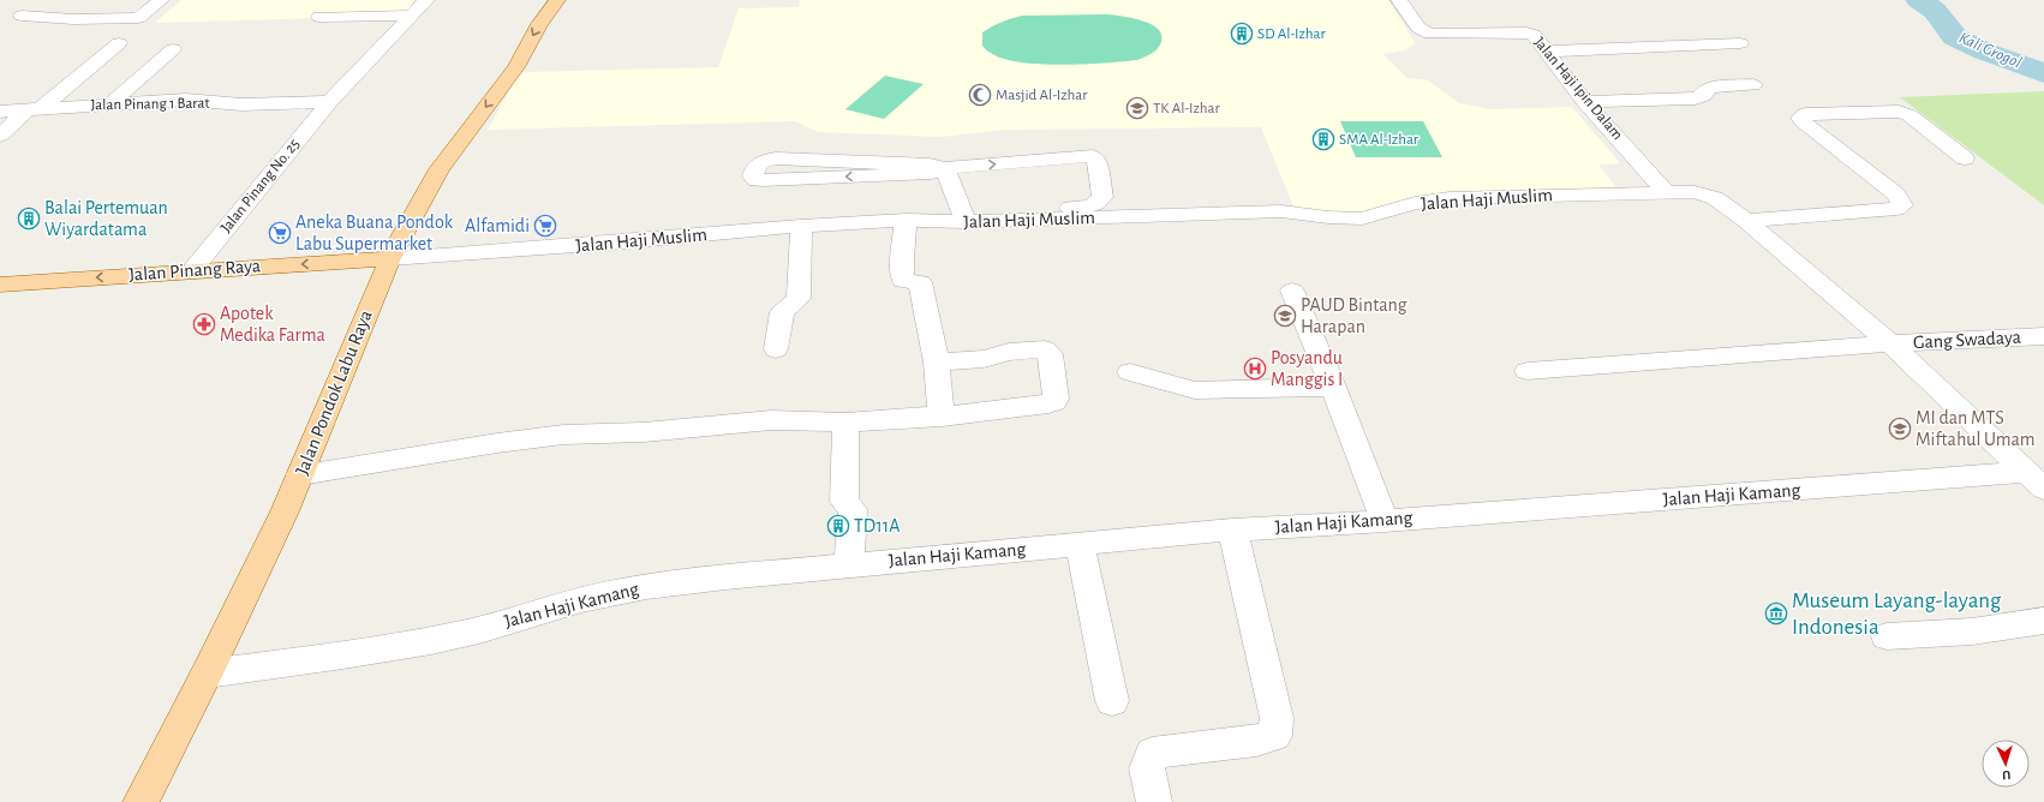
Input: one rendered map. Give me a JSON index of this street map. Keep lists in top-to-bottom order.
{
  "streets": {
    "main road": ["Jalan Pinang Raya", "Jalan Pondok Labu Raya"],
    "street": [
      "Jalan Haji Ipin Dalam",
      "Jalan Pinang 1 Barat",
      "Jalan Pinang No. 25",
      "Jalan Haji Muslim",
      "Gang Swadaya",
      "Jalan Haji Kamang"
    ]
  },
  "crossings": [
    ["Jalan Haji Ipin Dalam", "Jalan Haji Muslim"],
    ["Jalan Haji Ipin Dalam", "Jalan Haji Kamang"],
    ["Jalan Pinang 1 Barat", "Jalan Pinang No. 25"],
    ["Jalan Pinang No. 25", "Jalan Pinang Raya"],
    ["Jalan Haji Muslim", "Jalan Pinang Raya"],
    ["Jalan Haji Muslim", "Jalan Pondok Labu Raya"],
    ["Jalan Haji Muslim", "Jalan Haji Kamang"],
    ["Jalan Pinang Raya", "Jalan Pondok Labu Raya"],
    ["Gang Swadaya", "Jalan Haji Kamang"],
    ["Jalan Pondok Labu Raya", "Jalan Haji Kamang"]
  ],
  "one_way": ["Jalan Pinang Raya"],
  "water": ["Kali Grogol"],
  "places": {
    "building": [
      "SD Al-Izhar",
      "SMA Al-Izhar",
      "Balai Pertemuan Wiyardatama",
      "TD11A"
    ],
    "mosque": ["Masjid Al-Izhar"],
    "school or university": ["TK Al-Izhar", "PAUD Bintang Harapan", "MI dan MTS Miftahul Umam"],
    "supermarket": ["Alfamidi", "Aneka Buana Pondok Labu Supermarket"],
    "pharmacy": ["Apotek Medika Farma"],
    "hospital": ["Posyandu Manggis I"],
    "museum": ["Museum Layang-layang Indonesia"]
  },
  "north": "bottom"
}
